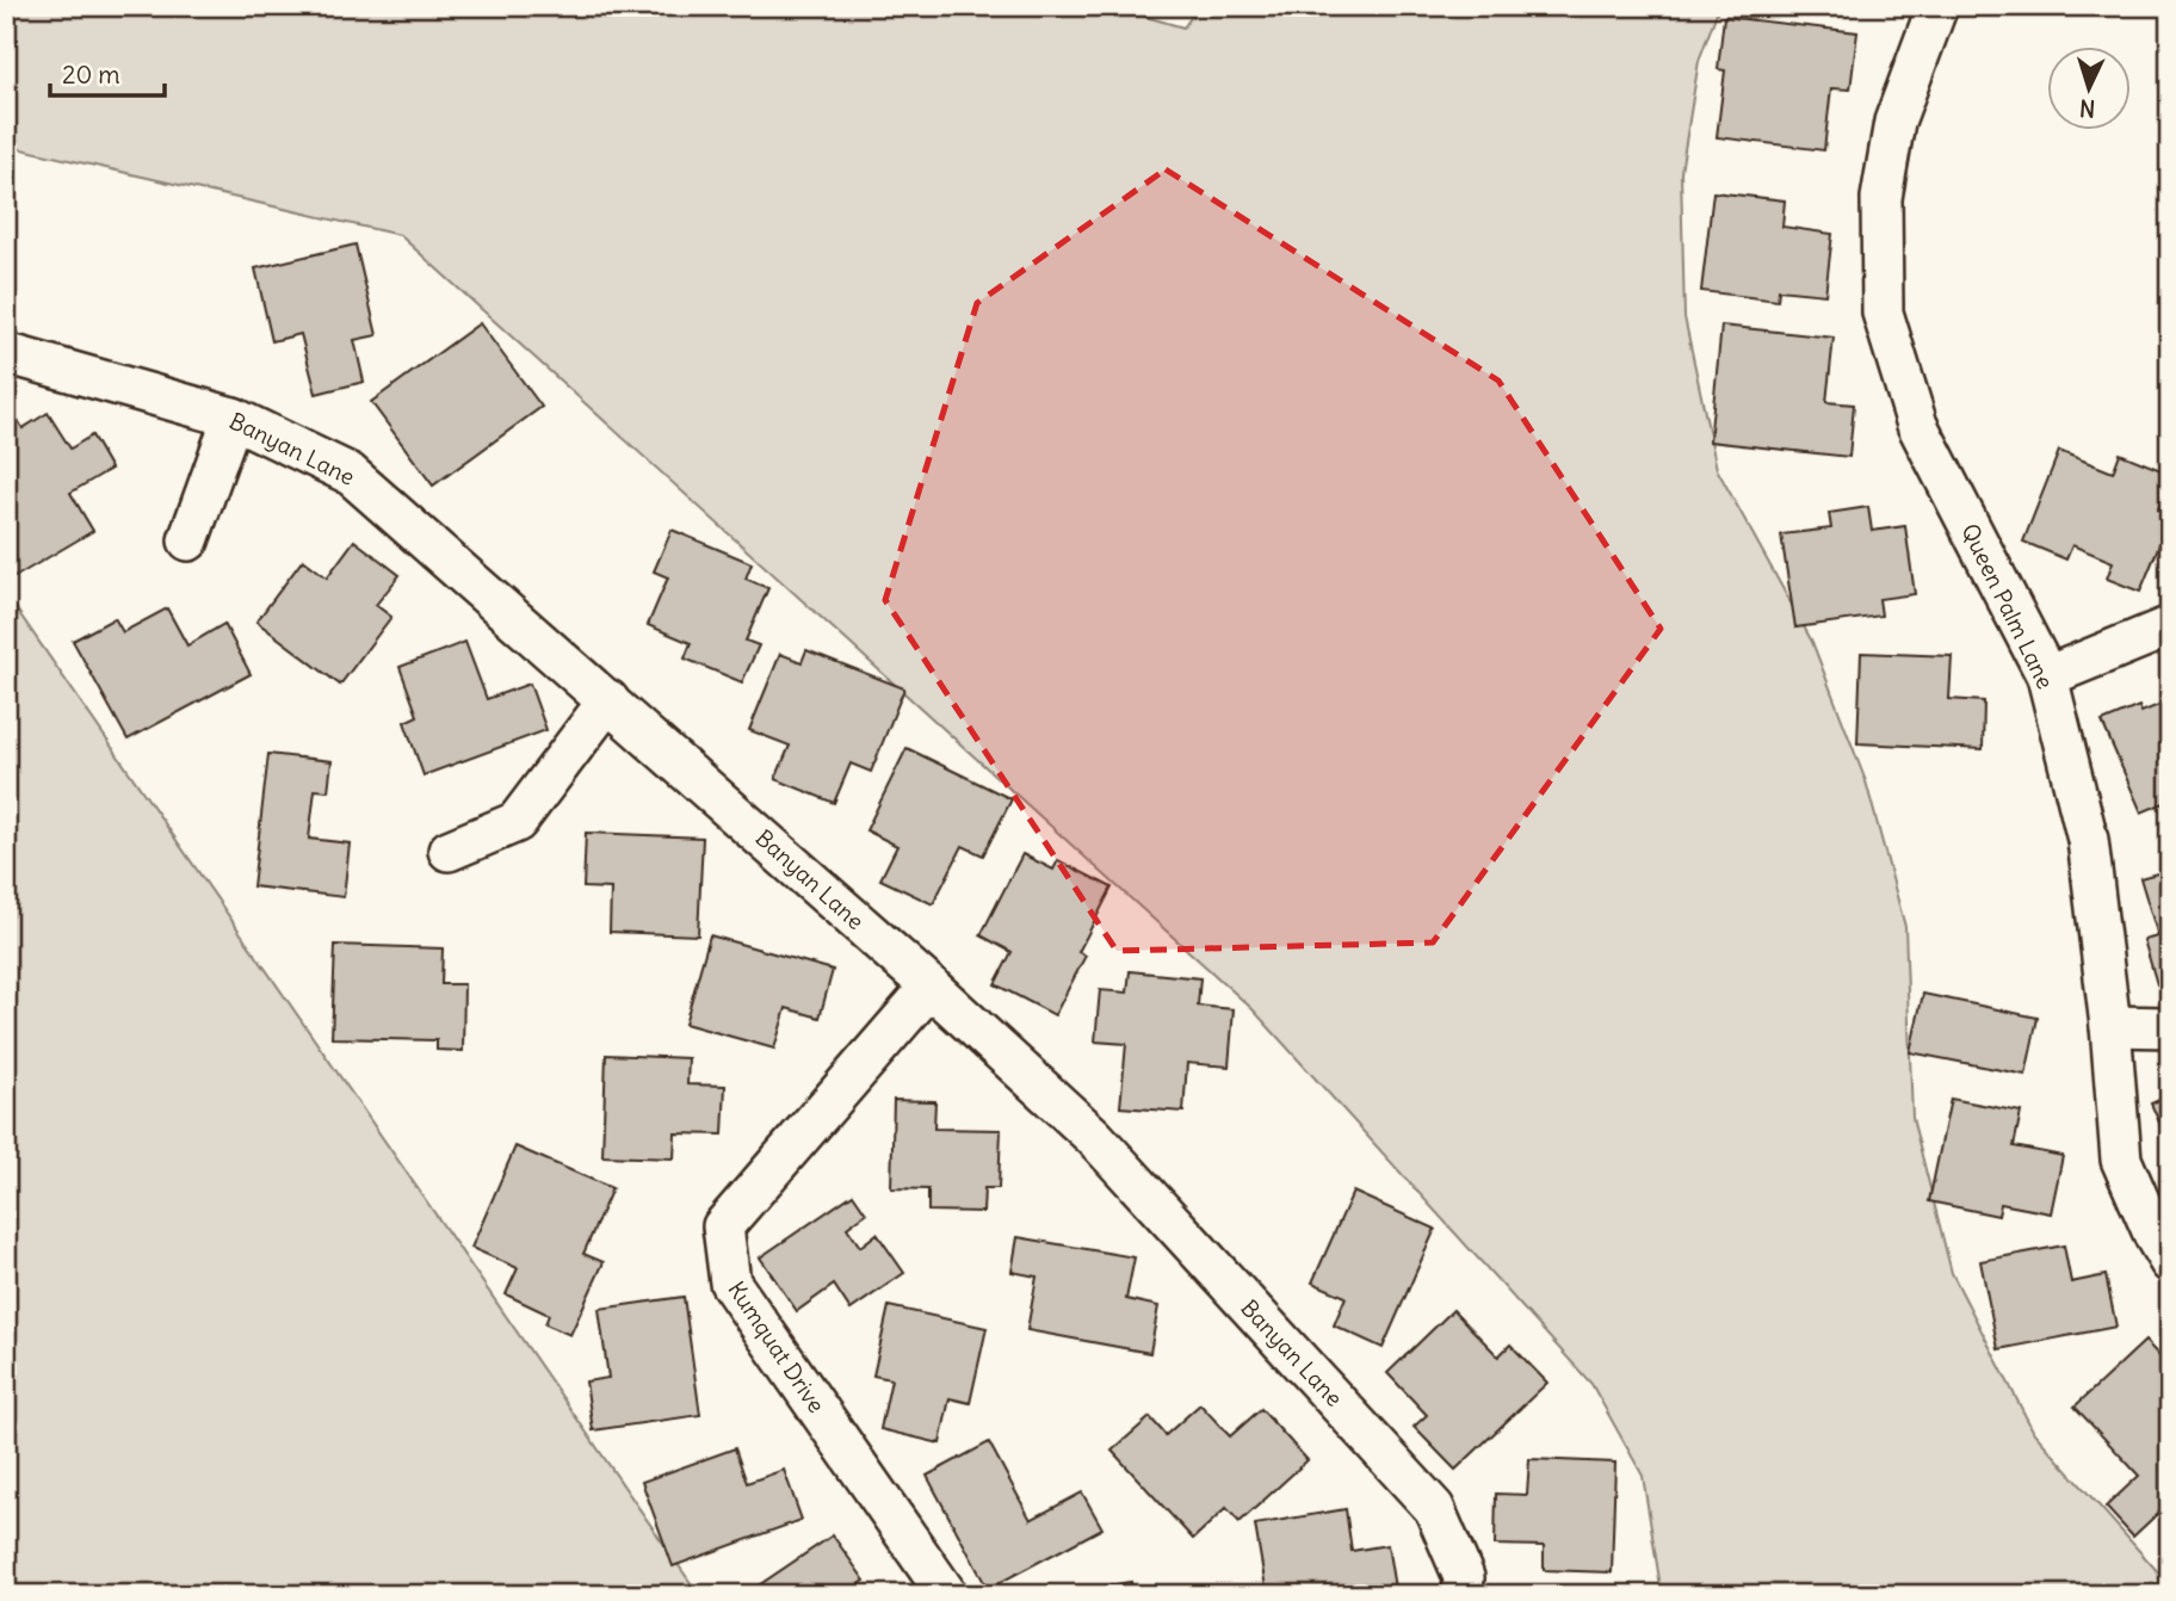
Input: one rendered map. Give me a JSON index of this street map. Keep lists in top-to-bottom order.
{
  "streets": {
    "street": ["Banyan Lane", "Queen Palm Lane", "Kumquat Drive"]
  },
  "crossings": [
    ["Banyan Lane", "Kumquat Drive"]
  ],
  "scale_bar": "20 m",
  "north": "bottom"
}
